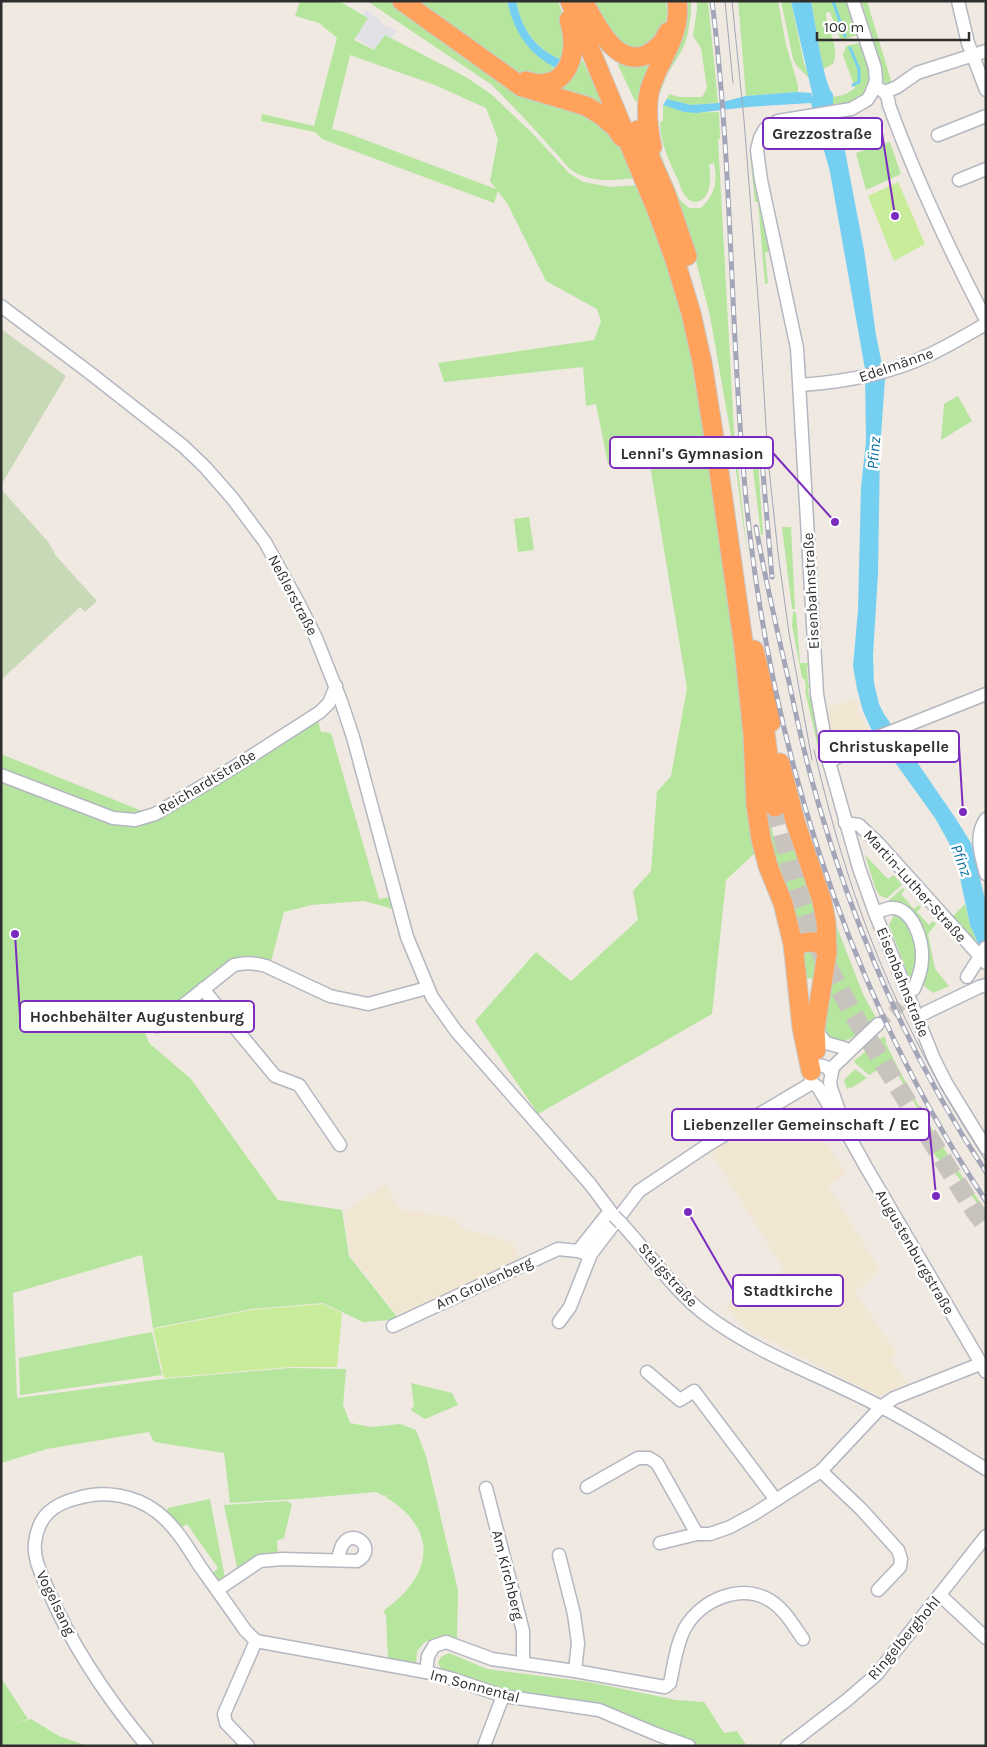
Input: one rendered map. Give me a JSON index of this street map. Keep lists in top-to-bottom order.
{
  "streets": {
    "street": [
      "Edelmänne",
      "Eisenbahnstraße",
      "Neßlerstraße",
      "Reichardtstraße",
      "Martin-Luther-Straße",
      "Augustenburgstraße",
      "Staigstraße",
      "Am Grollenberg",
      "Am Kirchberg",
      "Vogelsang",
      "Ringelberghohl",
      "Im Sonnental"
    ]
  },
  "crossings": [
    ["Edelmänne", "Eisenbahnstraße"],
    ["Eisenbahnstraße", "Martin-Luther-Straße"],
    ["Neßlerstraße", "Reichardtstraße"],
    ["Neßlerstraße", "Staigstraße"],
    ["Vogelsang", "Im Sonnental"]
  ],
  "water": ["Pfinz"],
  "places": [
    "Grezzostraße",
    "Lenni's Gymnasion",
    "Christuskapelle",
    "Hochbehälter Augustenburg",
    "Liebenzeller Gemeinschaft / EC",
    "Stadtkirche"
  ],
  "scale_bar": "100 m"
}
